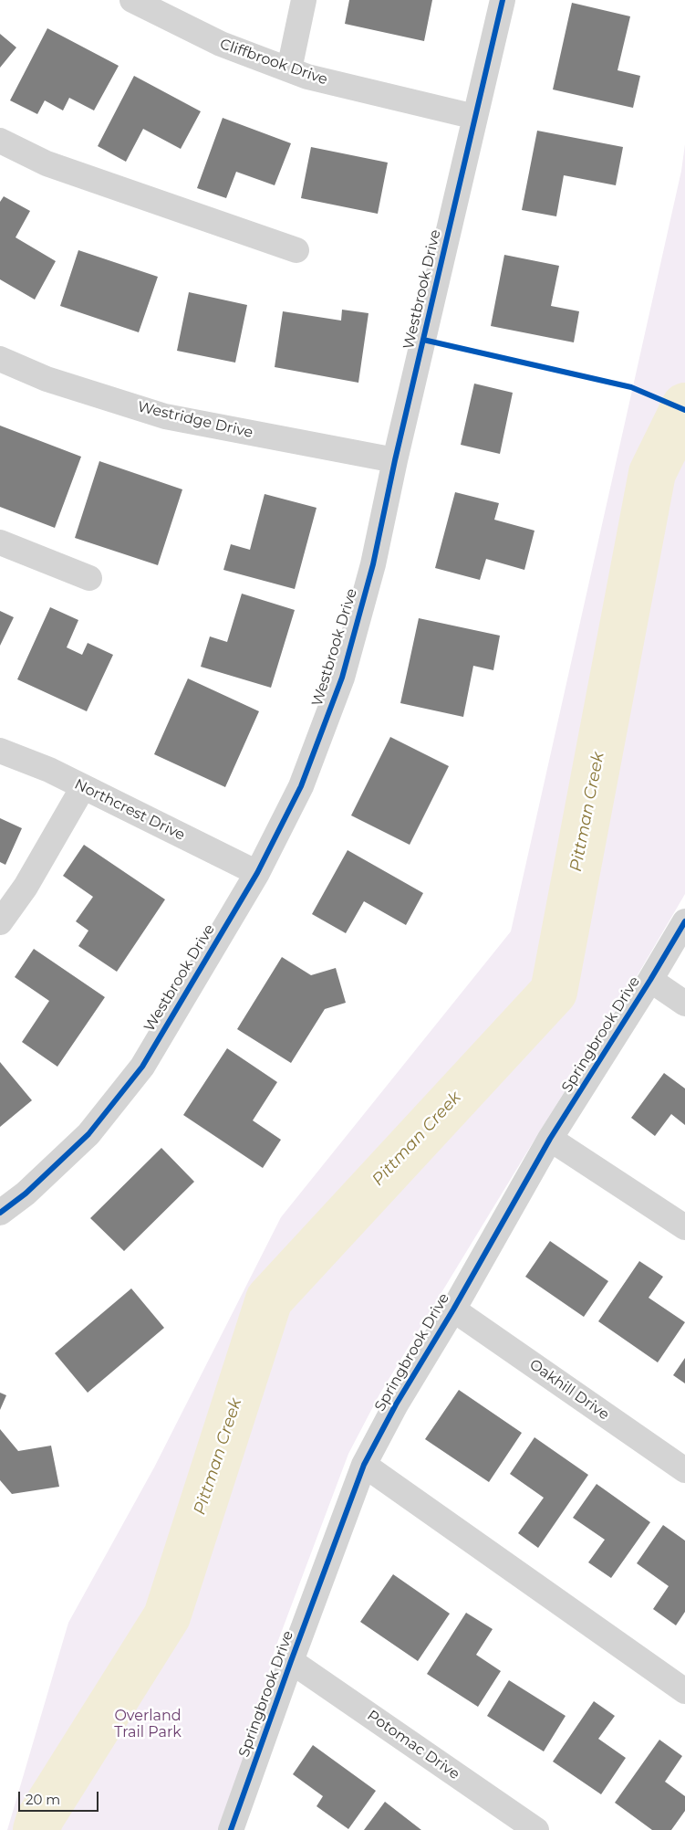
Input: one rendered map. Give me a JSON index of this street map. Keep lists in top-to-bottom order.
{
  "streets": {
    "street": [
      "Cliffbrook Drive",
      "Westbrook Drive",
      "Westridge Drive",
      "Northcrest Drive",
      "Springbrook Drive",
      "Oakhill Drive",
      "Potomac Drive"
    ]
  },
  "crossings": [
    ["Cliffbrook Drive", "Westbrook Drive"],
    ["Westbrook Drive", "Westridge Drive"],
    ["Westbrook Drive", "Northcrest Drive"],
    ["Springbrook Drive", "Oakhill Drive"],
    ["Springbrook Drive", "Potomac Drive"]
  ],
  "water": ["Pittman Creek"],
  "parks": ["Overland Trail Park"],
  "scale_bar": "20 m"
}
